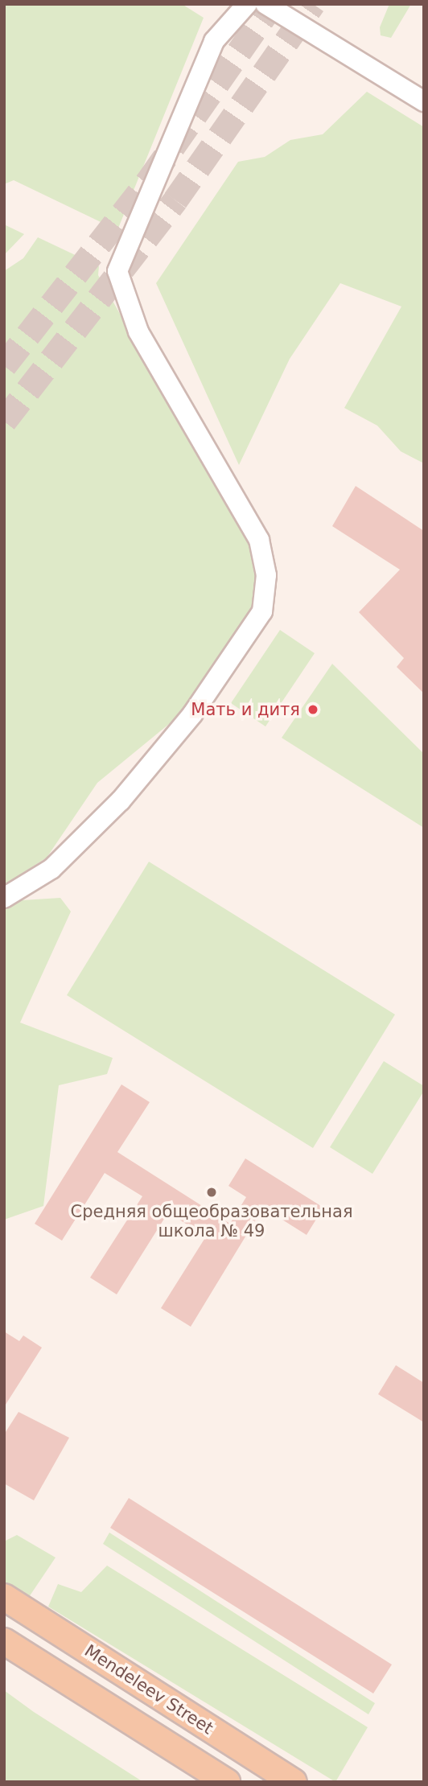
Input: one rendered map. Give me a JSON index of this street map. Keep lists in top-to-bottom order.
{
  "streets": {
    "main road": ["Mendeleev Street"]
  },
  "places": ["Мать и дитя", "Средняя общеобразовательная школа № 49"]
}
